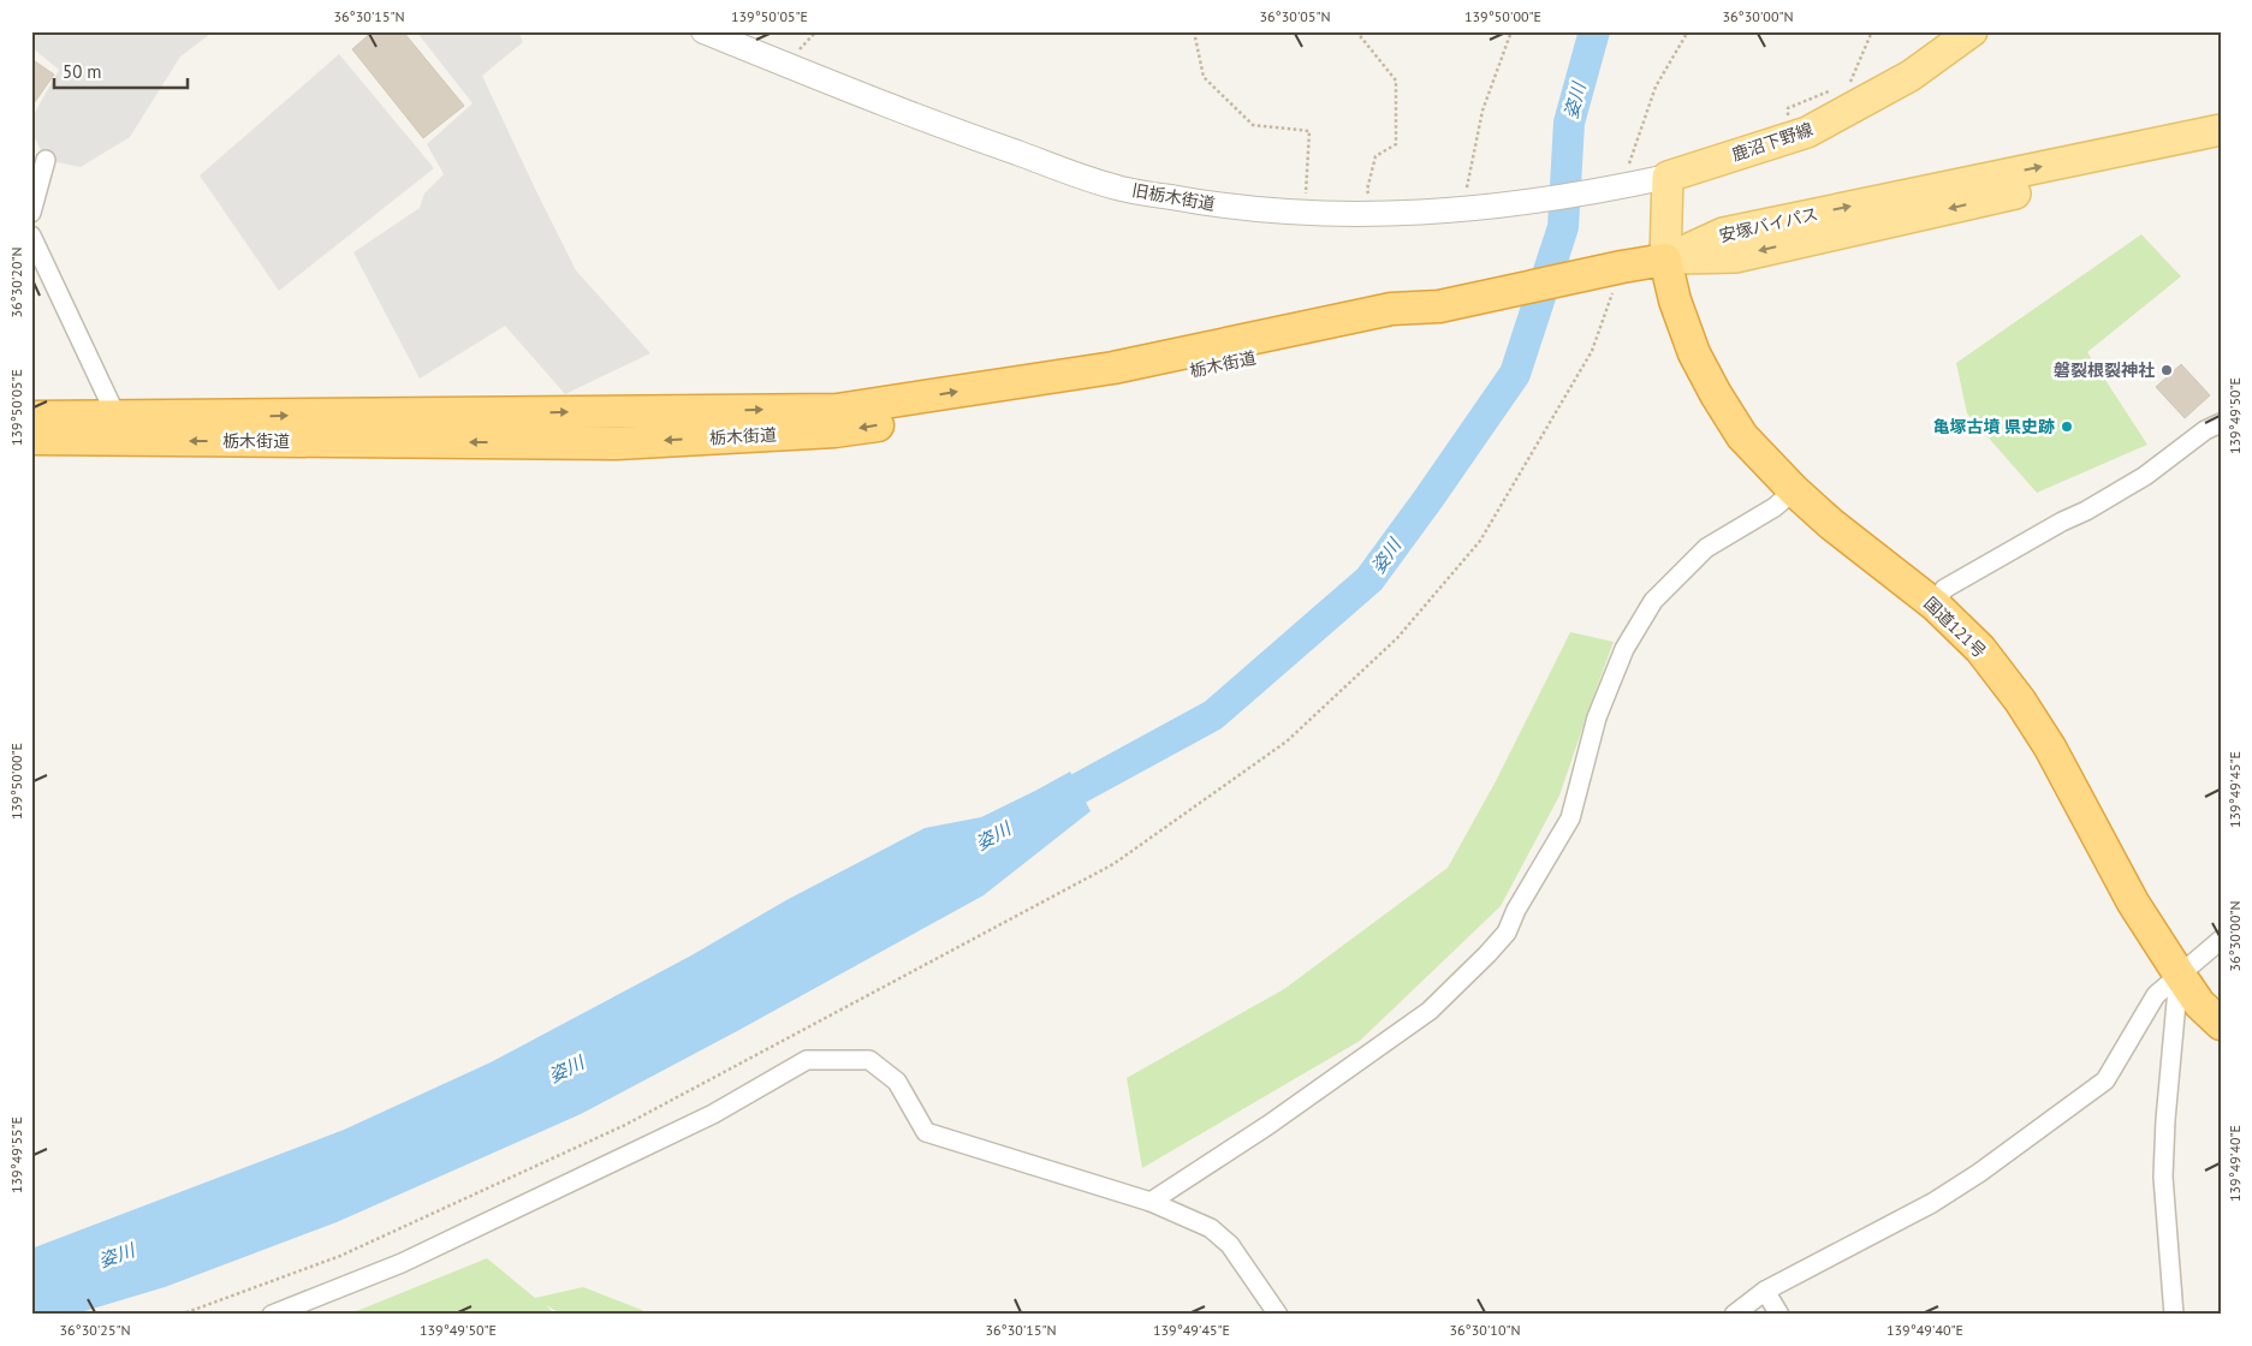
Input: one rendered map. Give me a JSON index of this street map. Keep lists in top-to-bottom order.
{
  "streets": {
    "highway": ["栃木街道", "国道121号"],
    "main road": ["鹿沼下野線", "安塚バイパス"],
    "street": ["旧栃木街道"]
  },
  "crossings": [
    ["鹿沼下野線", "旧栃木街道"],
    ["安塚バイパス", "栃木街道"],
    ["安塚バイパス", "国道121号"],
    ["栃木街道", "国道121号"]
  ],
  "water": ["姿川"],
  "places": ["磐裂根裂神社", "亀塚古墳 県史跡"],
  "scale_bar": "50 m",
  "coordinates": [
    "36°30'15\"N",
    "139°50'05\"E",
    "36°30'05\"N",
    "139°50'00\"E",
    "36°30'00\"N",
    "36°30'20\"N",
    "139°49'50\"E",
    "139°49'45\"E",
    "139°49'55\"E",
    "139°49'40\"E",
    "36°30'25\"N",
    "36°30'10\"N"
  ]
}
